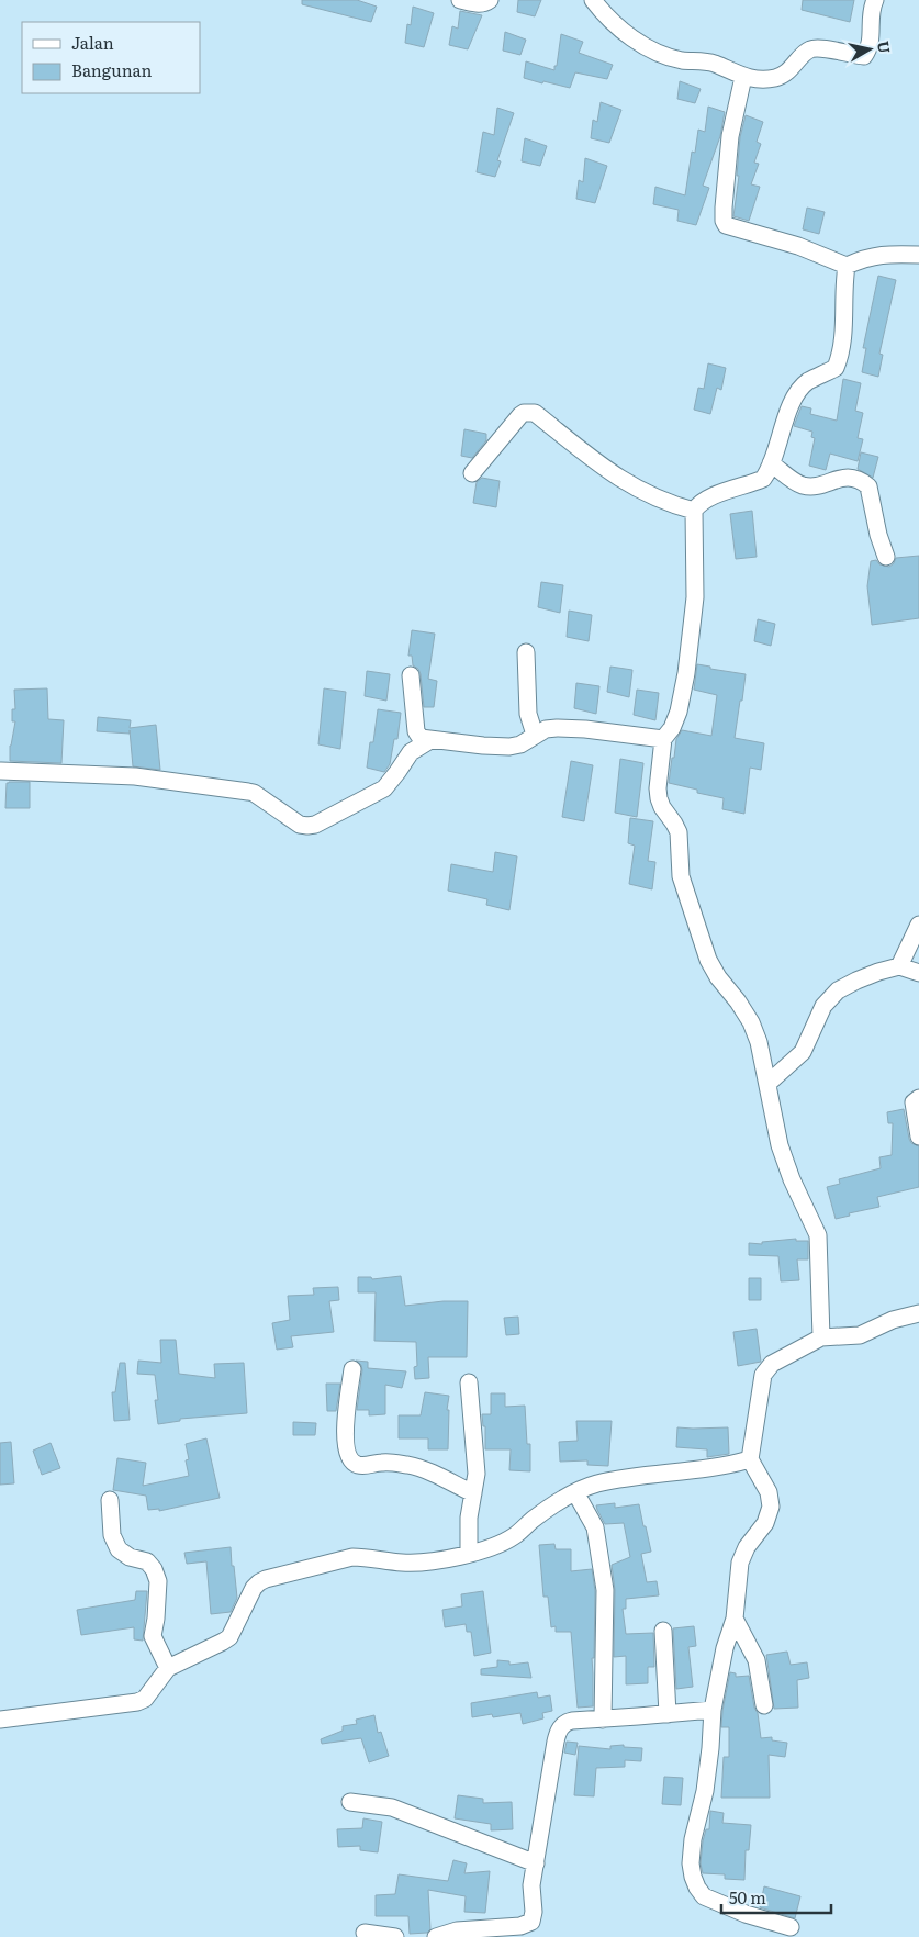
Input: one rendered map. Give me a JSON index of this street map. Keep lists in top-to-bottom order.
{
  "legend": ["Jalan", "Bangunan"],
  "scale_bar": "50 m",
  "north": "right"
}
